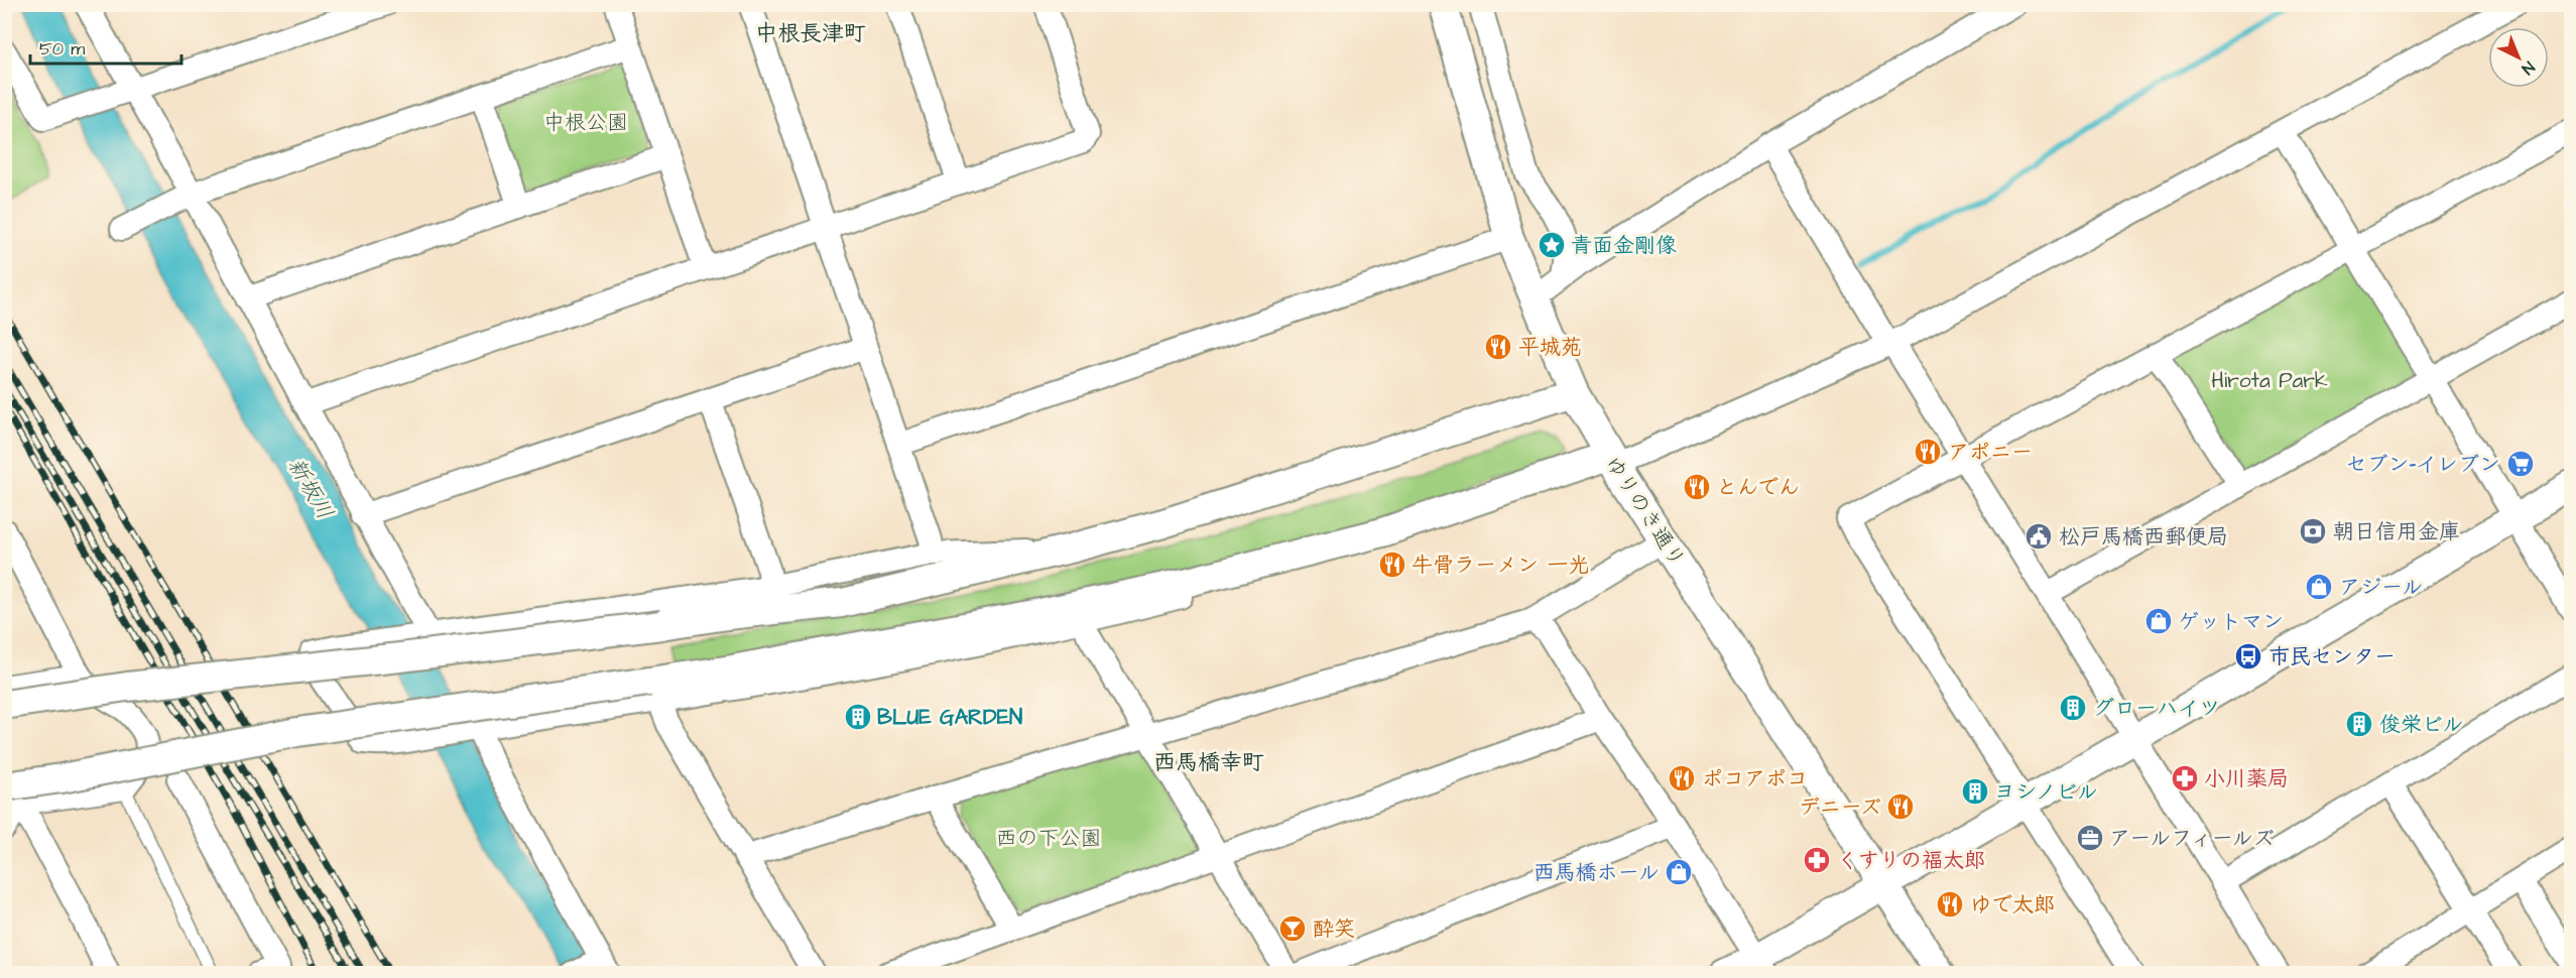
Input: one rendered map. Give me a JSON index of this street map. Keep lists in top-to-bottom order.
{
  "streets": {
    "street": ["ゆりのき通り"]
  },
  "districts": ["中根長津町", "西馬橋幸町"],
  "water": ["新坂川"],
  "parks": ["中根公園", "Hirota Park", "西の下公園"],
  "places": {
    "place": ["青面金剛像"],
    "restaurant": [
      "平城苑",
      "アポニー",
      "とんでん",
      "牛骨ラーメン 一光",
      "ポコアポコ",
      "デニーズ",
      "ゆで太郎"
    ],
    "supermarket": ["セブン-イレブン"],
    "bank": ["朝日信用金庫"],
    "public building": ["松戸馬橋西郵便局"],
    "shop": ["アジール", "ゲットマン", "西馬橋ホール"],
    "bus stop": ["市民センター"],
    "building": [
      "グローハイツ",
      "BLUE GARDEN",
      "俊栄ビル",
      "ヨシノビル"
    ],
    "pharmacy": ["小川薬局", "くすりの福太郎"],
    "office": ["アールフィールズ"],
    "bar": ["酔笑"]
  },
  "scale_bar": "50 m",
  "north": "bottom right"
}
